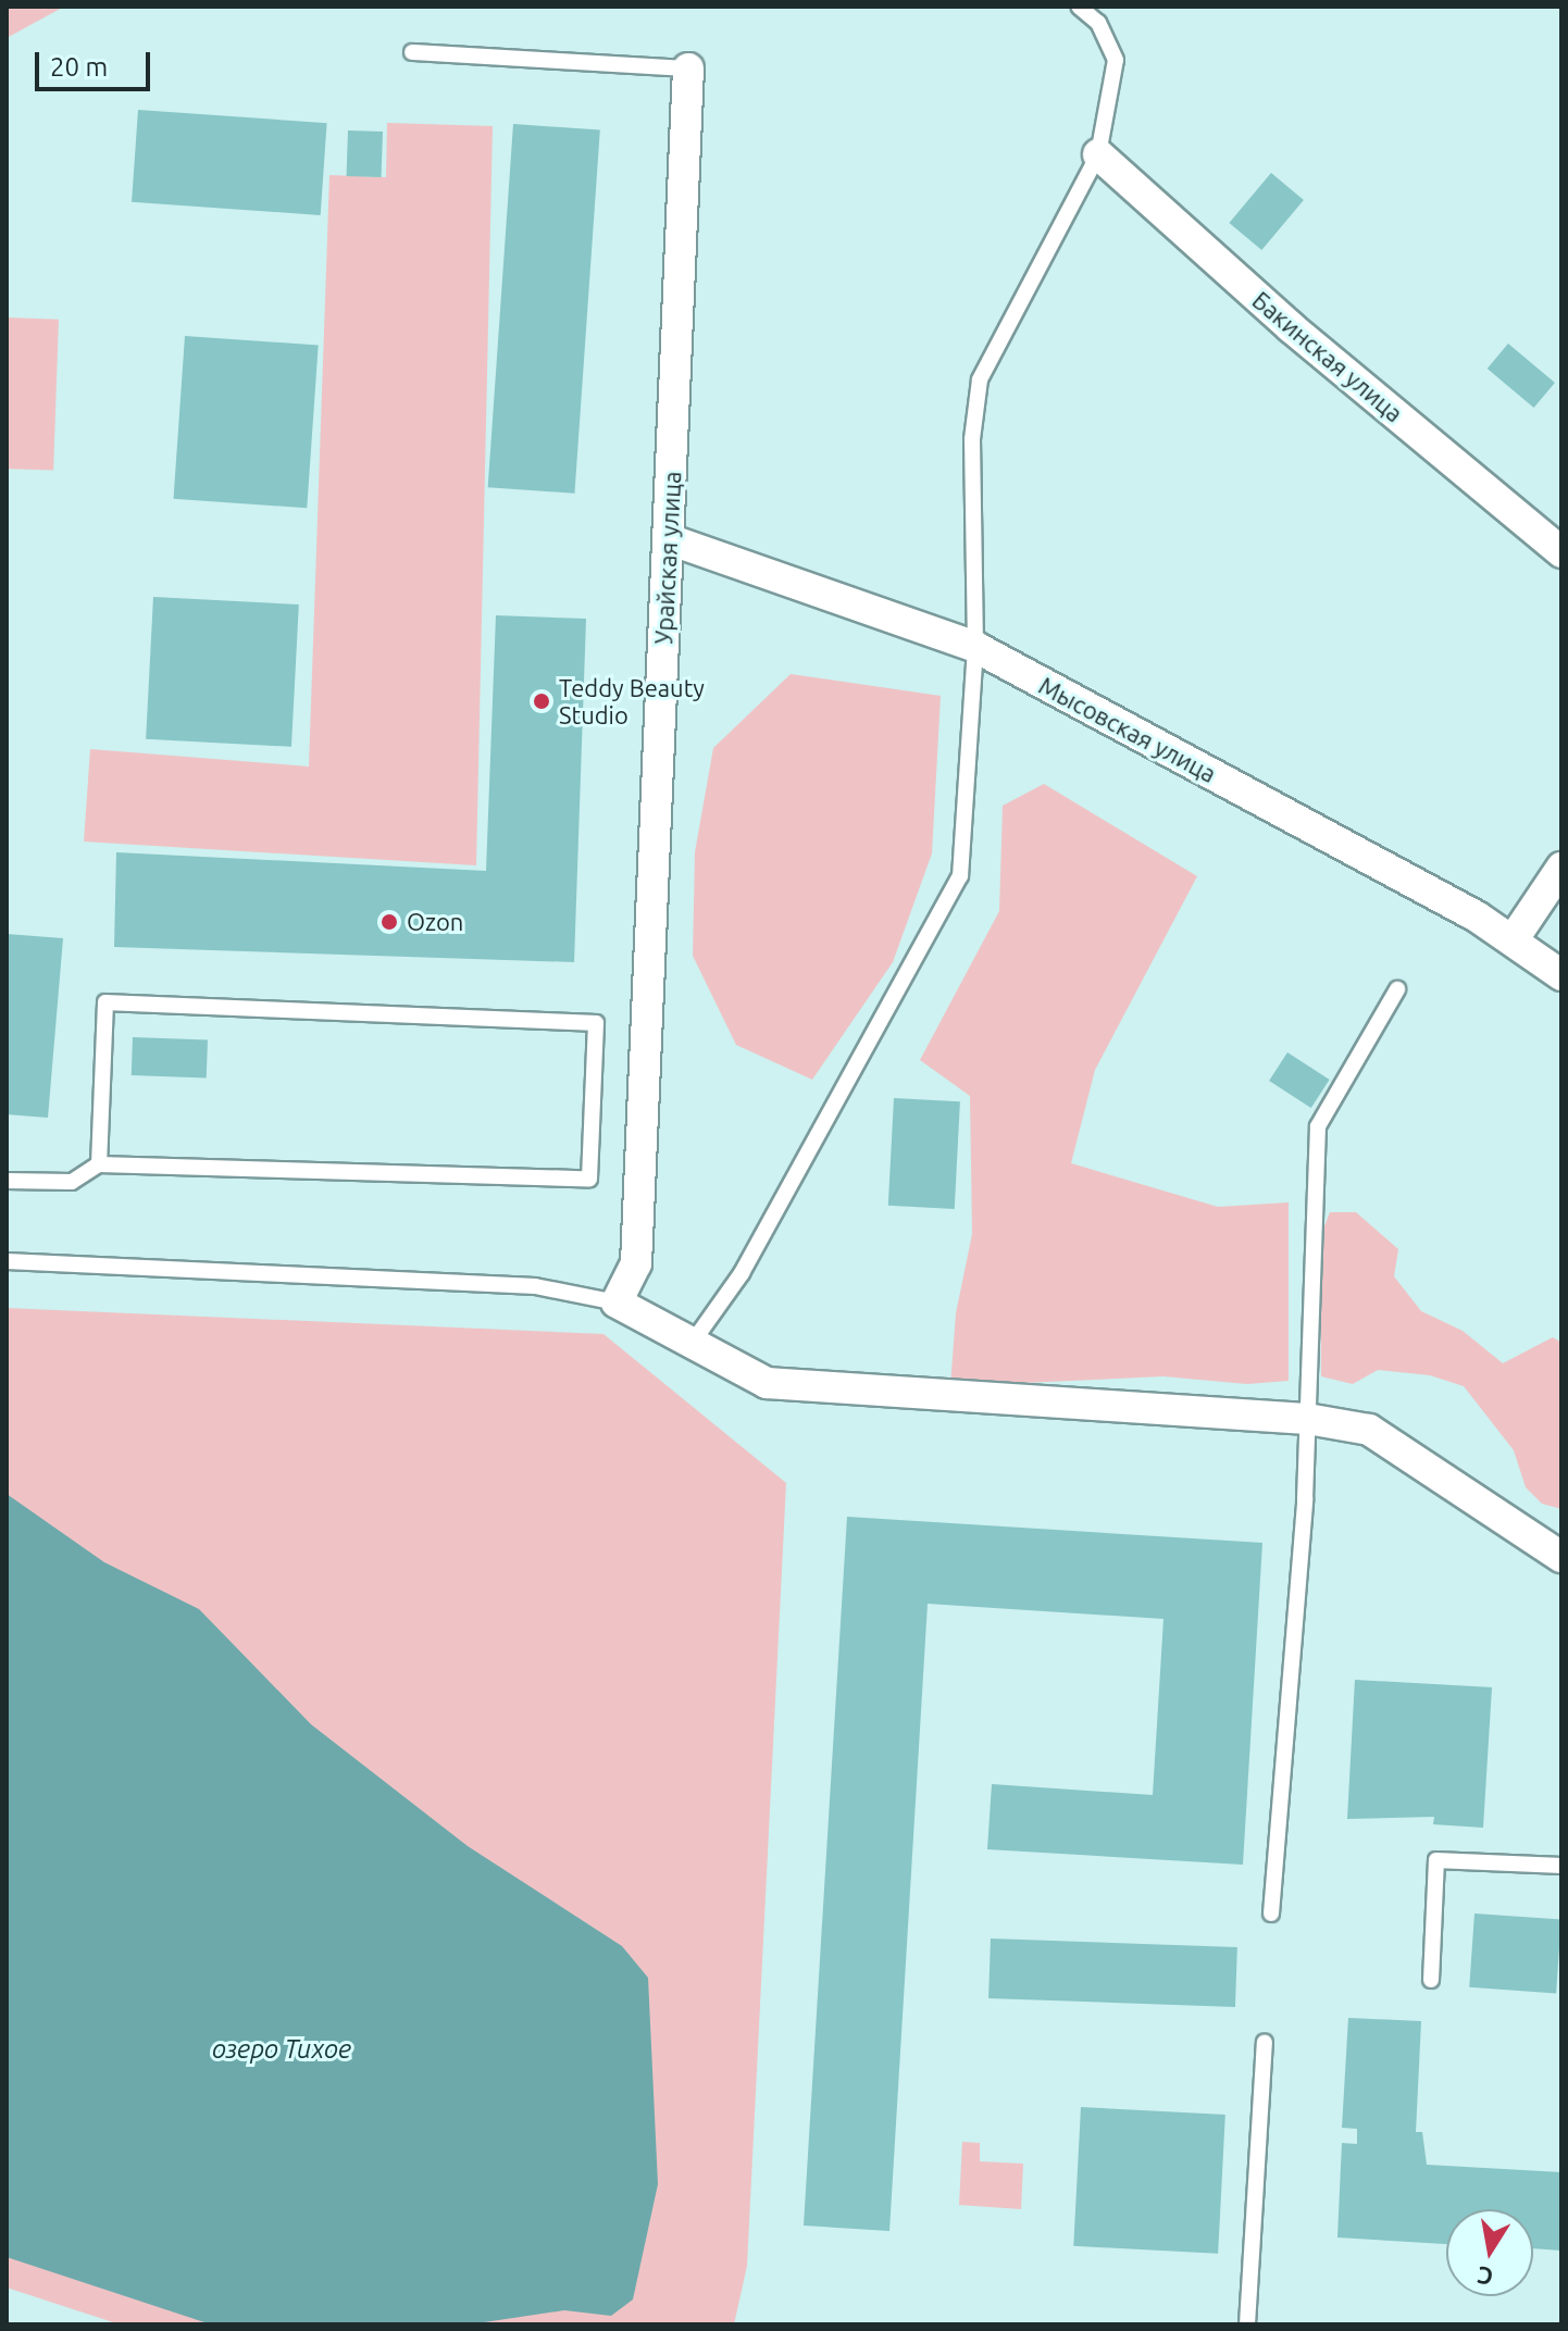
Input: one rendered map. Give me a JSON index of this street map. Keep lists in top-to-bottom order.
{
  "streets": {
    "street": ["Бакинская улица", "Урайская улица", "Мысовская улица"]
  },
  "crossings": [
    ["Урайская улица", "Мысовская улица"]
  ],
  "water": ["озеро Тихое"],
  "places": ["Teddy Beauty Studio", "Ozon"],
  "scale_bar": "20 m",
  "north": "bottom"
}
